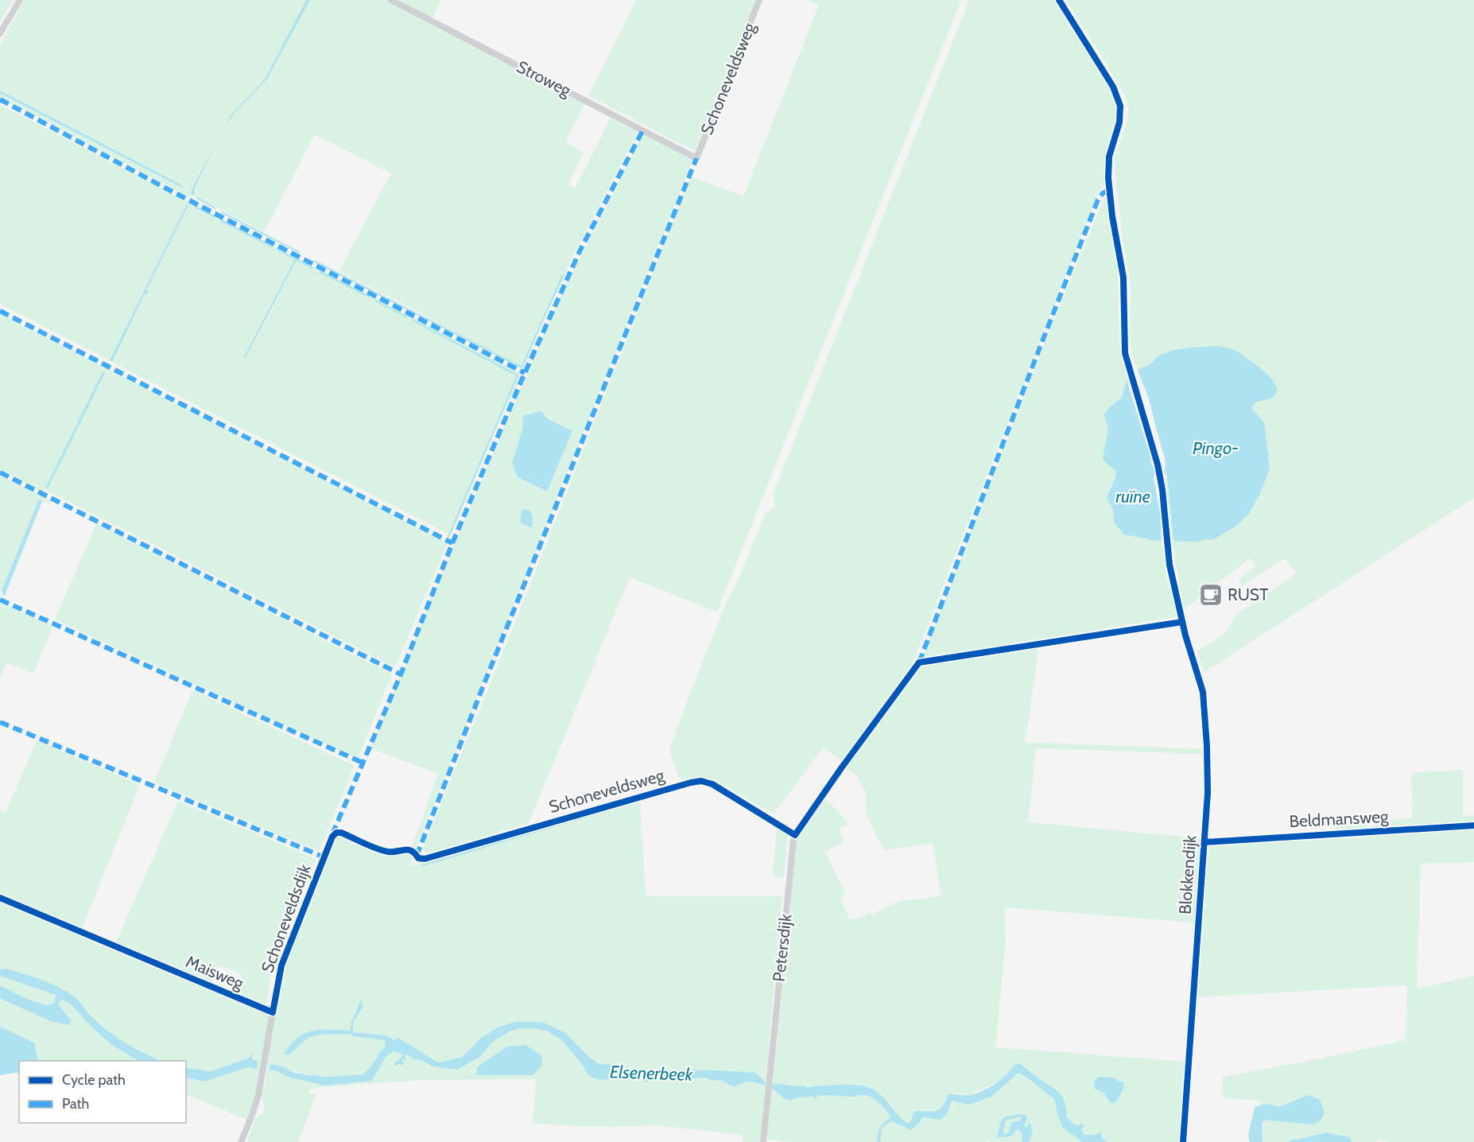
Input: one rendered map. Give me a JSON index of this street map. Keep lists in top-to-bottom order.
{
  "streets": {
    "street": [
      "Stroweg",
      "Schoneveldsweg",
      "Beldmansweg",
      "Blokkendijk",
      "Petersdijk",
      "Maisweg"
    ],
    "cycle path": ["Schoneveldsdijk"]
  },
  "crossings": [
    ["Stroweg", "Schoneveldsweg"],
    ["Beldmansweg", "Blokkendijk"]
  ],
  "water": ["Pingo-", "ruïne", "Elsenerbeek"],
  "places": {
    "cafe": ["RUST"]
  },
  "legend": ["Cycle path", "Path"]
}
